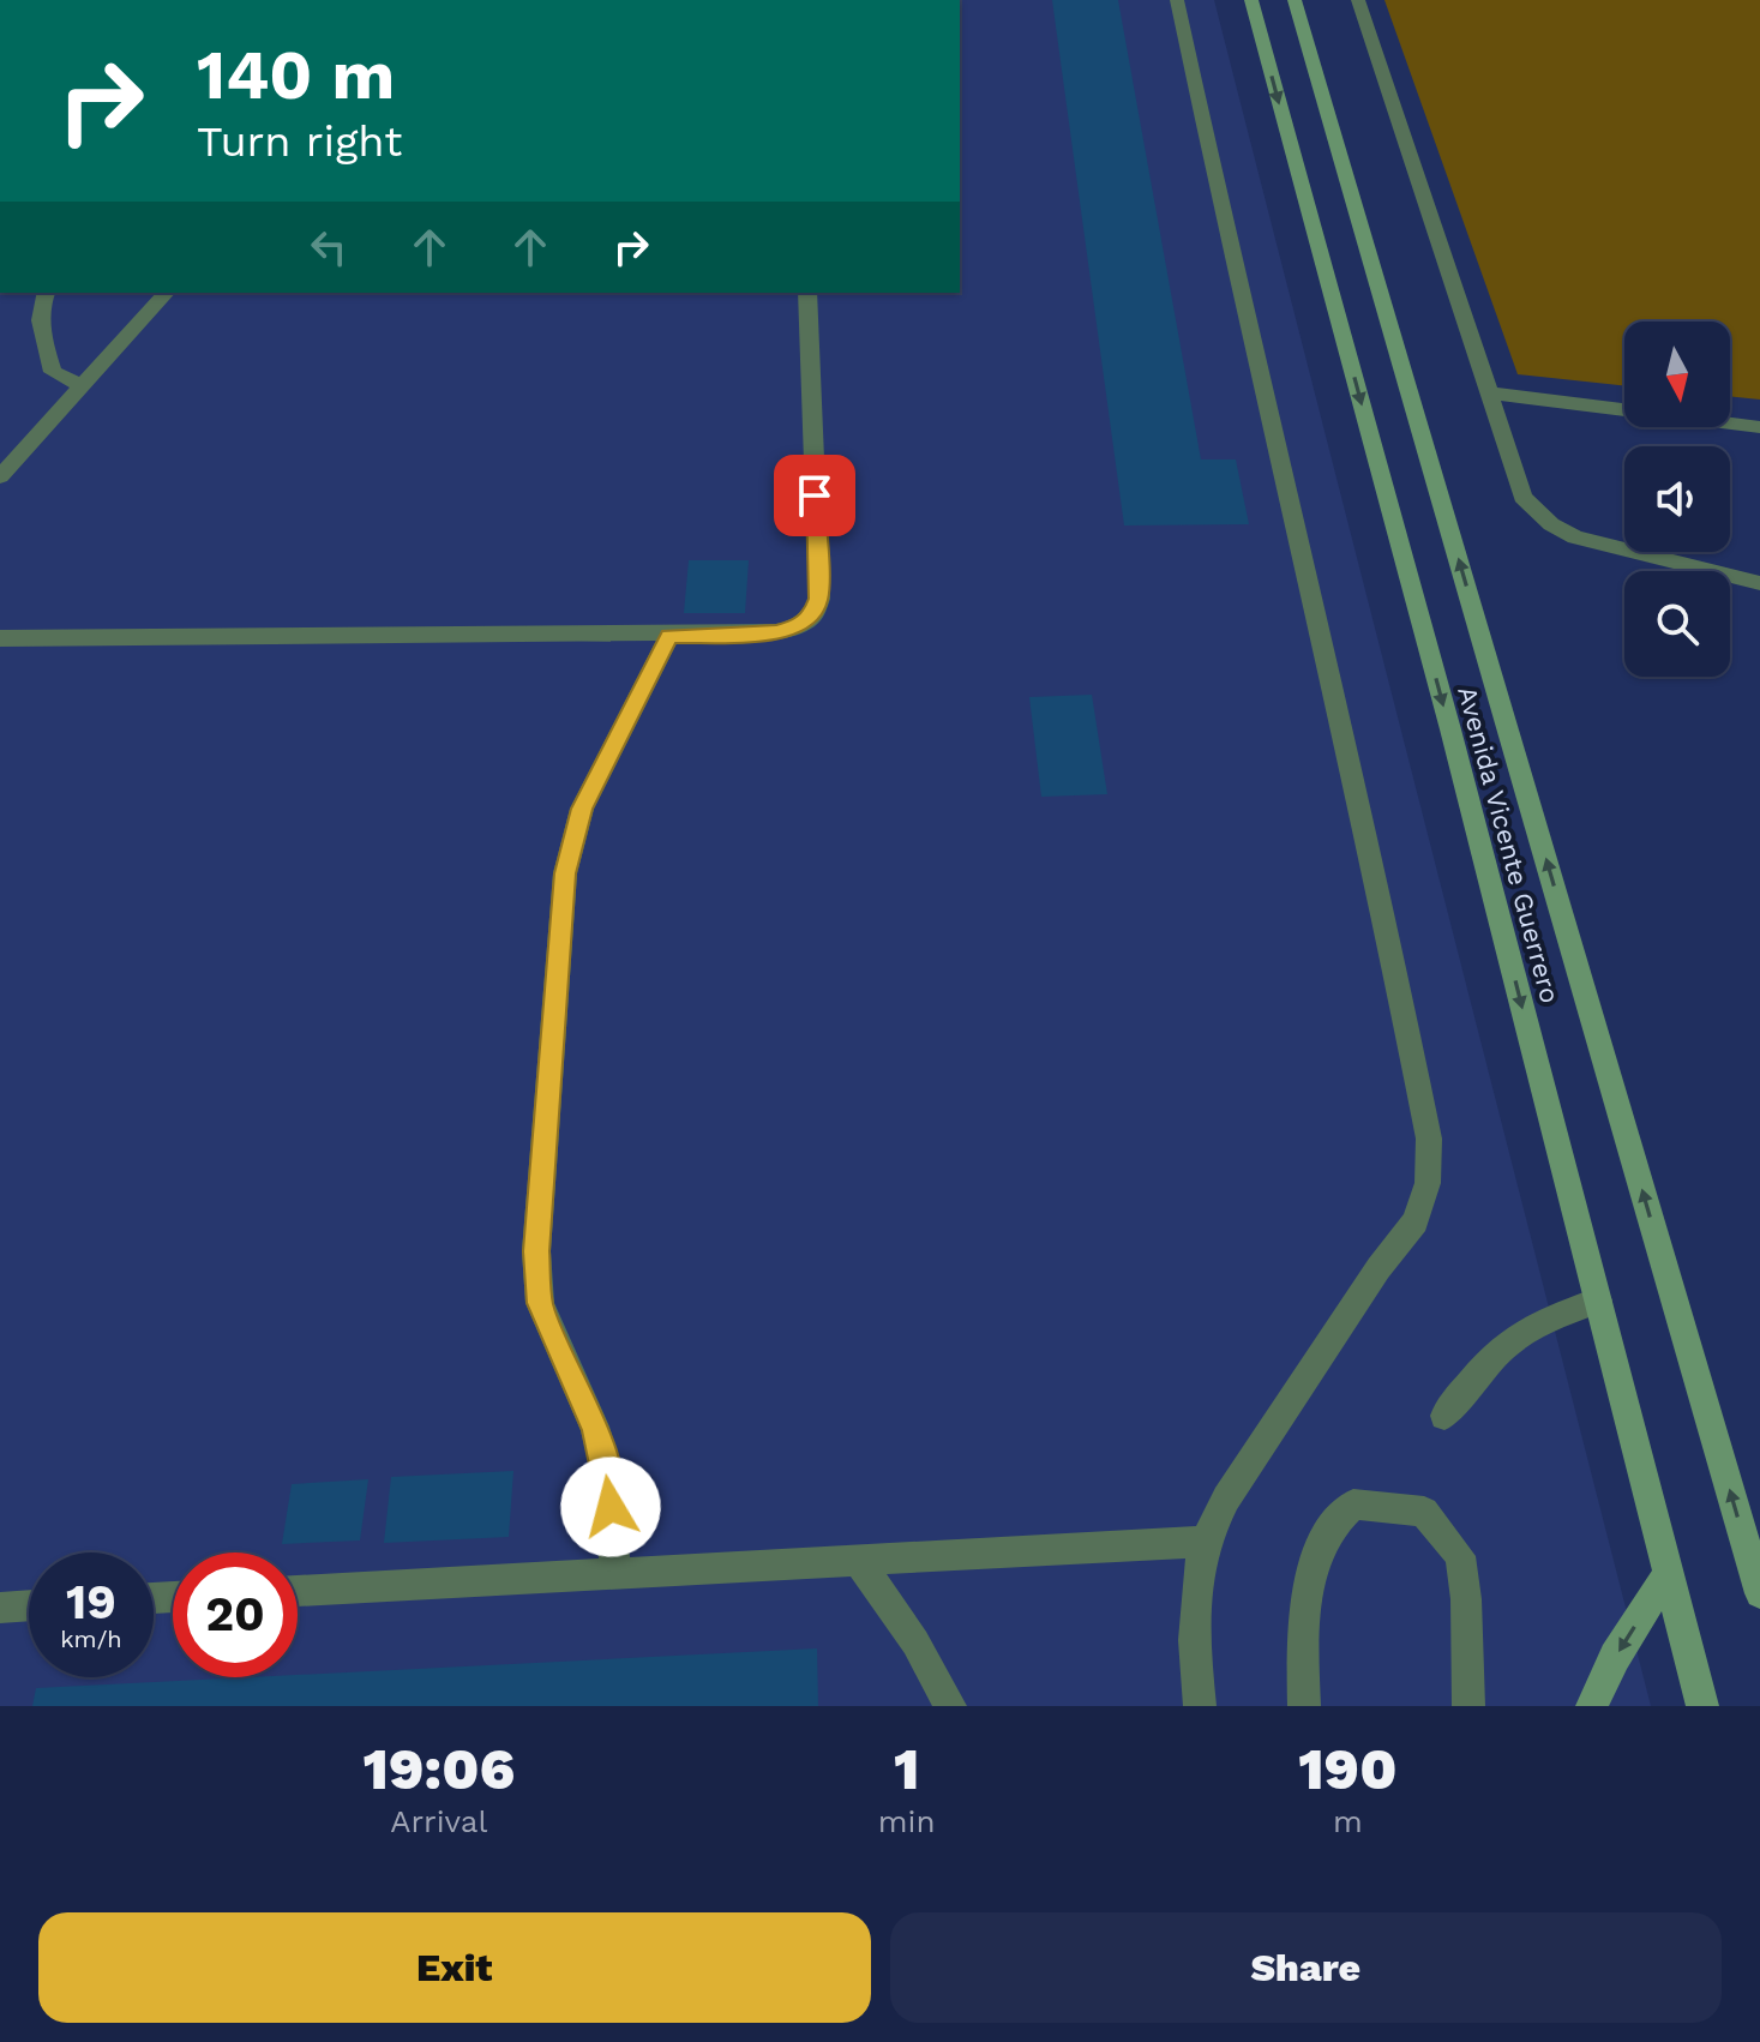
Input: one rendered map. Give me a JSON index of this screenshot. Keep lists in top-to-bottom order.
{
  "streets": {
    "main road": ["Avenida Vicente Guerrero"]
  },
  "north": "bottom",
  "page": {
    "turn": ["140 m", "Turn right"],
    "speed": "19 km/h",
    "limit": "20",
    "eta": [
      "19:06",
      "Arrival",
      "1",
      "min",
      "190",
      "m"
    ],
    "buttons": ["Exit", "Share"]
  }
}
